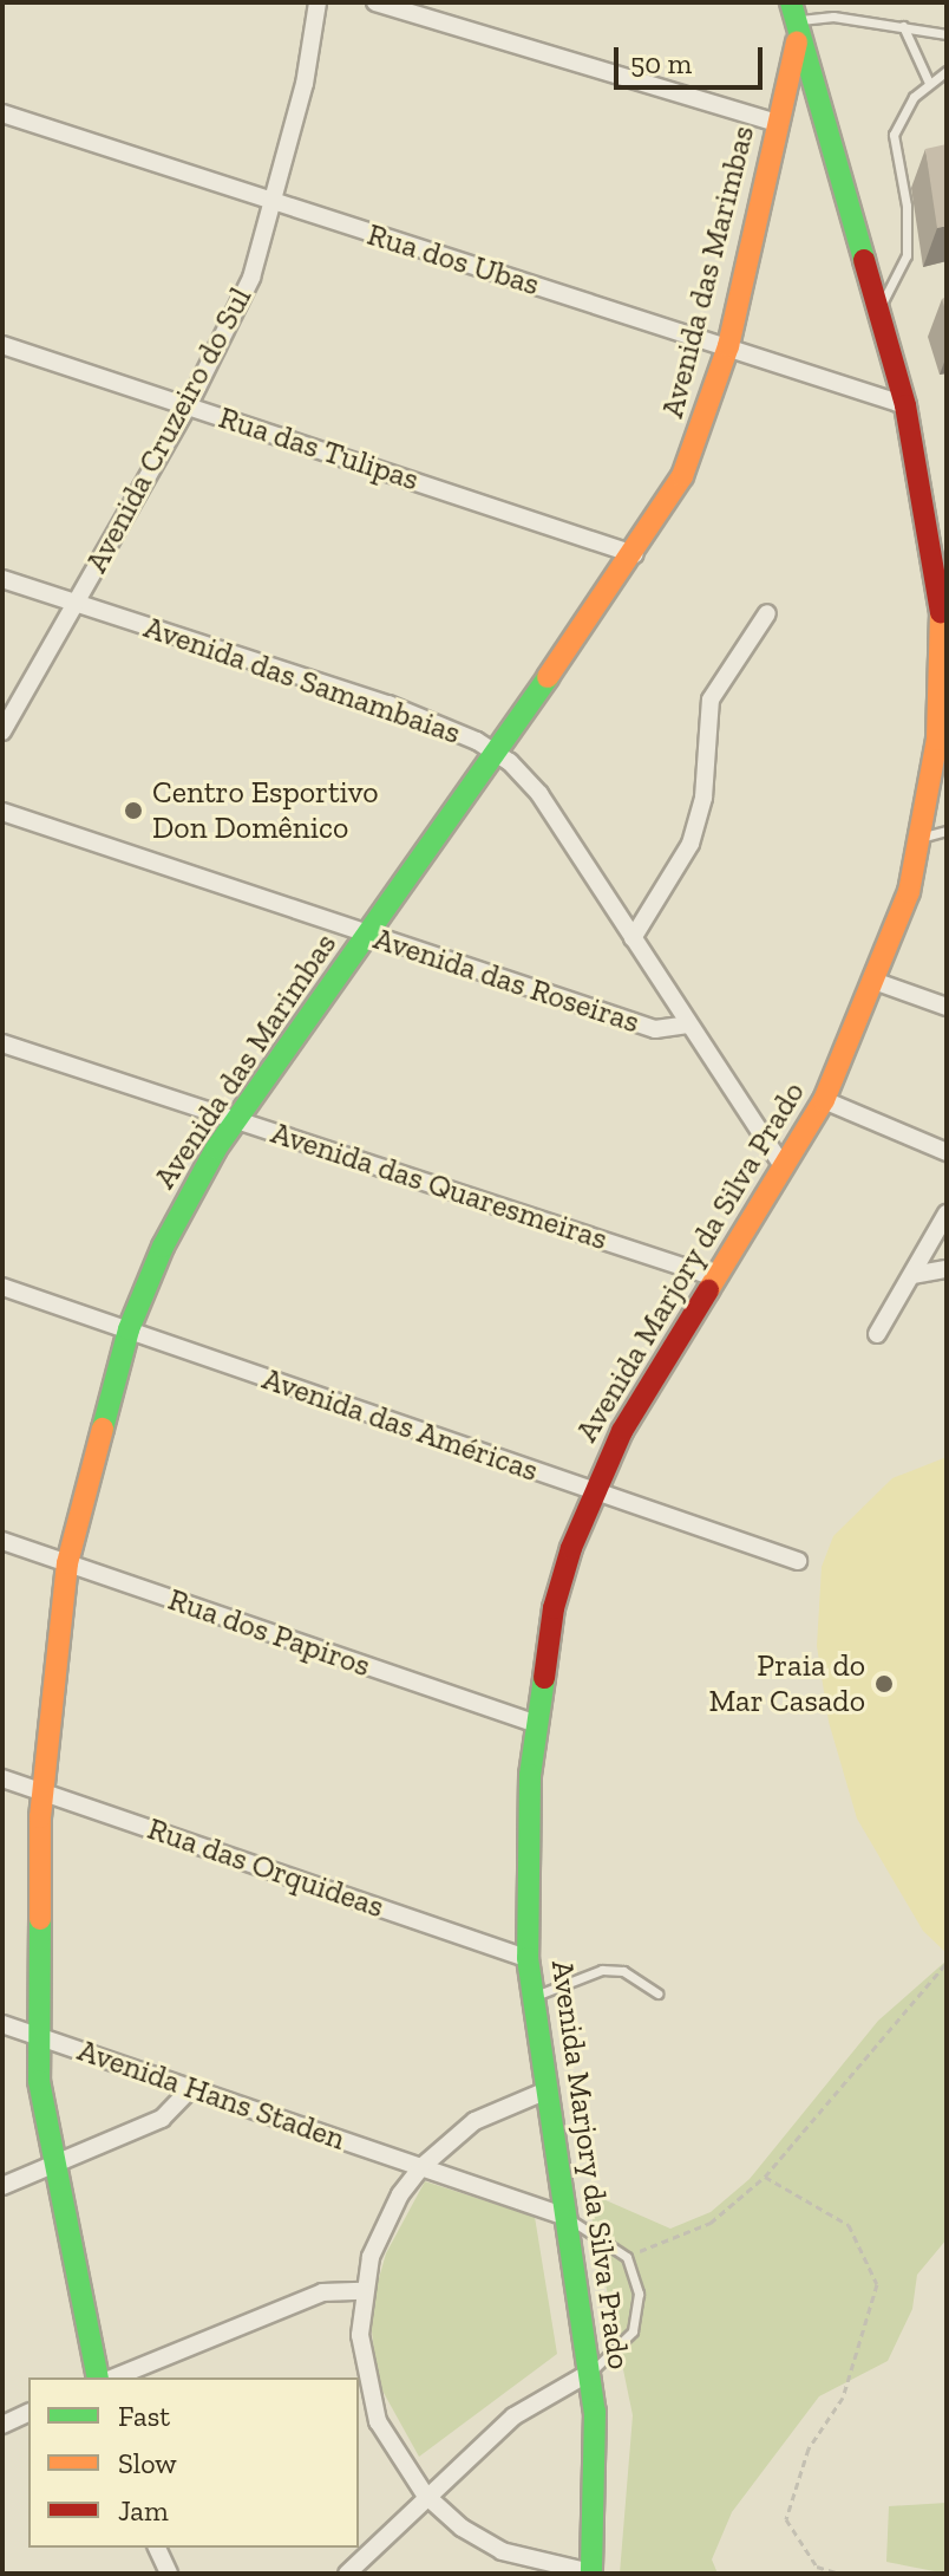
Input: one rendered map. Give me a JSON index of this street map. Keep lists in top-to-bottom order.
{
  "streets": {
    "main road": ["Avenida das Marimbas", "Avenida Marjory da Silva Prado"],
    "street": [
      "Rua dos Ubas",
      "Avenida Cruzeiro do Sul",
      "Rua das Tulipas",
      "Avenida das Samambaias",
      "Avenida das Roseiras",
      "Avenida das Quaresmeiras",
      "Avenida das Américas",
      "Rua dos Papiros",
      "Rua das Orquideas",
      "Avenida Hans Staden"
    ]
  },
  "crossings": [
    ["Rua dos Ubas", "Avenida das Marimbas"],
    ["Rua dos Ubas", "Avenida Cruzeiro do Sul"],
    ["Rua dos Ubas", "Avenida Marjory da Silva Prado"],
    ["Avenida das Marimbas", "Rua das Tulipas"],
    ["Avenida das Marimbas", "Avenida das Samambaias"],
    ["Avenida das Marimbas", "Avenida das Roseiras"],
    ["Avenida das Marimbas", "Avenida das Quaresmeiras"],
    ["Avenida das Marimbas", "Avenida Marjory da Silva Prado"],
    ["Avenida das Marimbas", "Avenida das Américas"],
    ["Avenida das Marimbas", "Rua dos Papiros"],
    ["Avenida das Marimbas", "Rua das Orquideas"],
    ["Avenida das Marimbas", "Avenida Hans Staden"],
    ["Avenida Cruzeiro do Sul", "Rua das Tulipas"],
    ["Avenida Cruzeiro do Sul", "Avenida das Samambaias"],
    ["Avenida das Samambaias", "Avenida das Roseiras"],
    ["Avenida das Samambaias", "Avenida Marjory da Silva Prado"],
    ["Avenida das Quaresmeiras", "Avenida Marjory da Silva Prado"],
    ["Avenida Marjory da Silva Prado", "Avenida das Américas"],
    ["Avenida Marjory da Silva Prado", "Rua dos Papiros"],
    ["Avenida Marjory da Silva Prado", "Rua das Orquideas"],
    ["Avenida Marjory da Silva Prado", "Avenida Hans Staden"]
  ],
  "places": ["Centro Esportivo Don Domênico", "Praia do Mar Casado"],
  "legend": ["Fast", "Slow", "Jam"],
  "scale_bar": "50 m"
}
